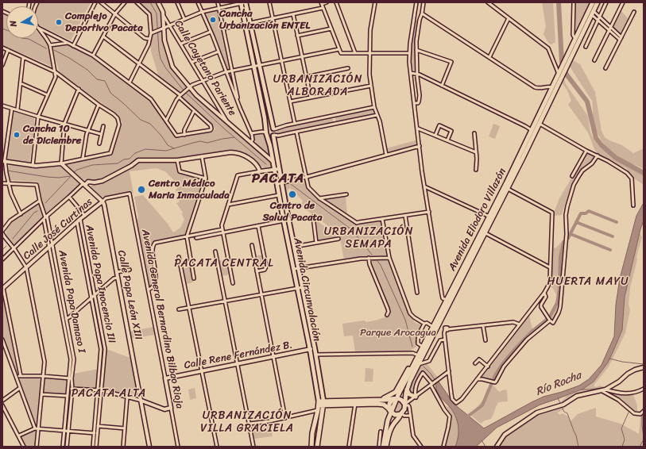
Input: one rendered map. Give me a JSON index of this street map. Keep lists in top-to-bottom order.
{
  "streets": {
    "highway": ["Avenida Eliodoro Villazón", "Avenida Circunvalación"],
    "street": [
      "Calle Cayetano Pariente",
      "Calle José Curtinas",
      "Avenida Papa Inocencio III",
      "Calle Papa León XIII",
      "Avenida Papa Damaso I",
      "Avenida General Bernardino Bilbao Rioja",
      "Calle Rene Fernández B."
    ]
  },
  "crossings": [
    ["Calle Cayetano Pariente", "Avenida Circunvalación"],
    ["Calle José Curtinas", "Avenida Papa Inocencio III"],
    ["Calle José Curtinas", "Calle Papa León XIII"],
    ["Calle José Curtinas", "Avenida Papa Damaso I"],
    ["Calle José Curtinas", "Avenida General Bernardino Bilbao Rioja"],
    ["Avenida Circunvalación", "Calle Rene Fernández B."],
    ["Avenida General Bernardino Bilbao Rioja", "Calle Rene Fernández B."]
  ],
  "districts": [
    "URBANIZACIÓN ALBORADA",
    "PACATA",
    "URBANIZACIÓN SEMAPA",
    "PACATA CENTRAL",
    "HUERTA MAYU",
    "PACATA ALTA",
    "URBANIZACIÓN VILLA GRACIELA"
  ],
  "water": ["Río Rocha"],
  "parks": ["Parque Arocagua"],
  "places": [
    "Cancha Urbanización ENTEL",
    "Complejo Deportivo Pacata",
    "Cancha 10 de Diciembre",
    "Centro Médico Maria Inmaculada",
    "Centro de Salud Pacata"
  ],
  "north": "left"
}
